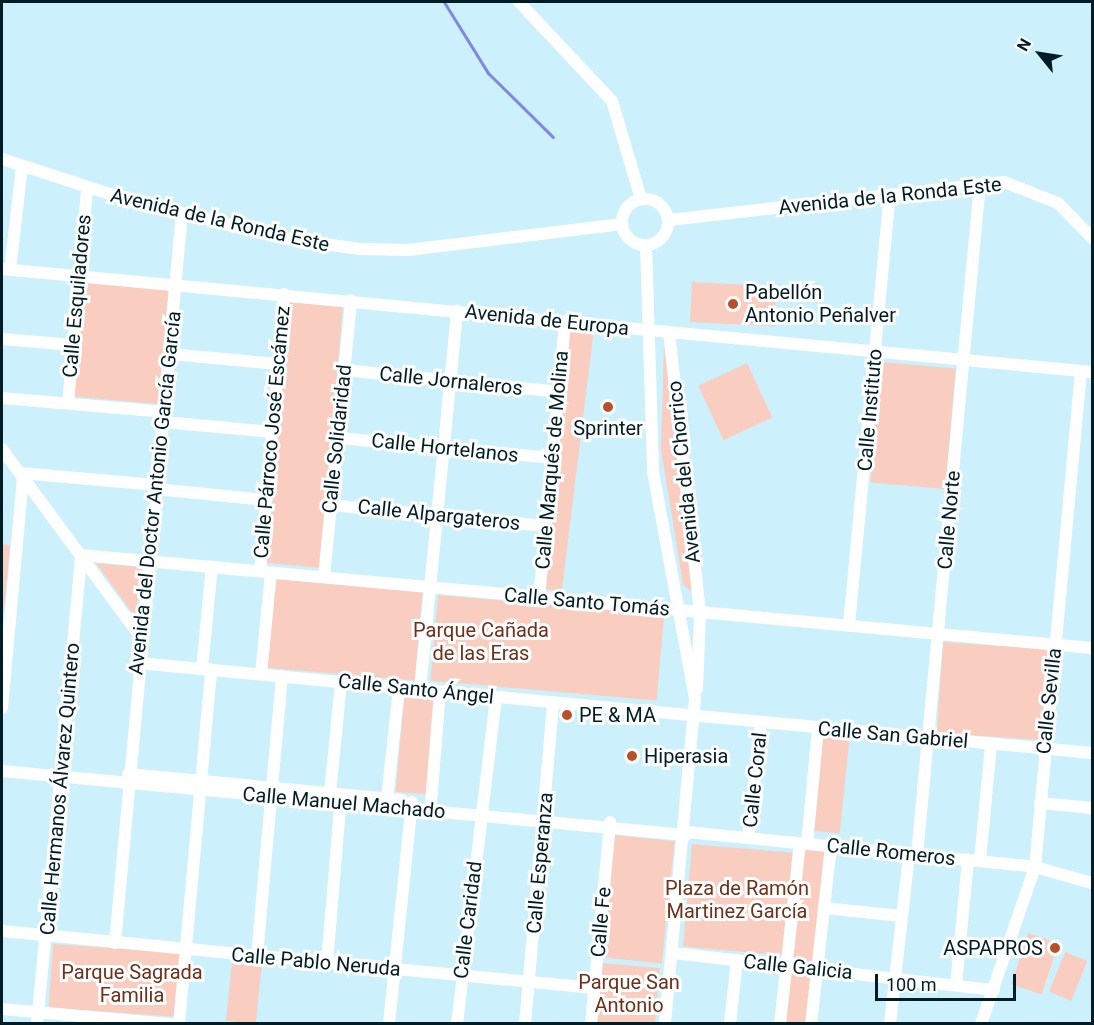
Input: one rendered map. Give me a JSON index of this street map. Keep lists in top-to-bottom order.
{
  "streets": {
    "street": [
      "Avenida de la Ronda Este",
      "Calle Esquiladores",
      "Avenida de Europa",
      "Calle Jornaleros",
      "Calle Instituto",
      "Calle Párroco José Escámez",
      "Calle Solidaridad",
      "Calle Hortelanos",
      "Calle Marqués de Molina",
      "Avenida del Chorrico",
      "Avenida del Doctor Antonio García García",
      "Calle Alpargateros",
      "Calle Norte",
      "Calle Santo Tomás",
      "Calle Santo Ángel",
      "Calle Sevilla",
      "Calle San Gabriel",
      "Calle Coral",
      "Calle Hermanos Álvarez Quintero",
      "Calle Manuel Machado",
      "Calle Romeros",
      "Calle Esperanza",
      "Calle Caridad",
      "Calle Fe",
      "Calle Pablo Neruda",
      "Calle Galicia"
    ]
  },
  "crossings": [
    ["Avenida de la Ronda Este", "Calle Esquiladores"],
    ["Avenida de la Ronda Este", "Calle Instituto"],
    ["Avenida de la Ronda Este", "Avenida del Chorrico"],
    ["Avenida de la Ronda Este", "Avenida del Doctor Antonio García García"],
    ["Avenida de la Ronda Este", "Calle Norte"],
    ["Calle Esquiladores", "Avenida de Europa"],
    ["Avenida de Europa", "Calle Instituto"],
    ["Avenida de Europa", "Calle Párroco José Escámez"],
    ["Avenida de Europa", "Calle Solidaridad"],
    ["Avenida de Europa", "Calle Marqués de Molina"],
    ["Avenida de Europa", "Avenida del Chorrico"],
    ["Avenida de Europa", "Avenida del Doctor Antonio García García"],
    ["Avenida de Europa", "Calle Norte"],
    ["Avenida de Europa", "Calle Sevilla"],
    ["Calle Jornaleros", "Calle Solidaridad"],
    ["Calle Jornaleros", "Calle Marqués de Molina"],
    ["Calle Instituto", "Calle Santo Tomás"],
    ["Calle Párroco José Escámez", "Calle Santo Tomás"],
    ["Calle Párroco José Escámez", "Calle Santo Ángel"],
    ["Calle Solidaridad", "Calle Hortelanos"],
    ["Calle Solidaridad", "Calle Alpargateros"],
    ["Calle Solidaridad", "Calle Santo Tomás"],
    ["Calle Hortelanos", "Calle Marqués de Molina"],
    ["Calle Marqués de Molina", "Calle Alpargateros"],
    ["Calle Marqués de Molina", "Calle Santo Tomás"],
    ["Avenida del Chorrico", "Calle Santo Tomás"],
    ["Avenida del Chorrico", "Calle Santo Ángel"],
    ["Avenida del Chorrico", "Calle San Gabriel"],
    ["Avenida del Chorrico", "Calle Manuel Machado"],
    ["Avenida del Chorrico", "Calle Romeros"],
    ["Avenida del Chorrico", "Calle Galicia"],
    ["Avenida del Doctor Antonio García García", "Calle Santo Tomás"],
    ["Avenida del Doctor Antonio García García", "Calle Santo Ángel"],
    ["Avenida del Doctor Antonio García García", "Calle Manuel Machado"],
    ["Avenida del Doctor Antonio García García", "Calle Pablo Neruda"],
    ["Calle Norte", "Calle Santo Tomás"],
    ["Calle Norte", "Calle San Gabriel"],
    ["Calle Norte", "Calle Romeros"],
    ["Calle Norte", "Calle Galicia"],
    ["Calle Santo Tomás", "Calle Sevilla"],
    ["Calle Santo Tomás", "Calle Hermanos Álvarez Quintero"],
    ["Calle Santo Ángel", "Calle San Gabriel"],
    ["Calle Santo Ángel", "Calle Esperanza"],
    ["Calle Santo Ángel", "Calle Caridad"],
    ["Calle Sevilla", "Calle San Gabriel"],
    ["Calle Sevilla", "Calle Romeros"],
    ["Calle Sevilla", "Calle Galicia"],
    ["Calle San Gabriel", "Calle Coral"],
    ["Calle Coral", "Calle Romeros"],
    ["Calle Hermanos Álvarez Quintero", "Calle Manuel Machado"],
    ["Calle Hermanos Álvarez Quintero", "Calle Pablo Neruda"],
    ["Calle Manuel Machado", "Calle Romeros"],
    ["Calle Manuel Machado", "Calle Esperanza"],
    ["Calle Manuel Machado", "Calle Caridad"],
    ["Calle Manuel Machado", "Calle Fe"],
    ["Calle Esperanza", "Calle Pablo Neruda"],
    ["Calle Caridad", "Calle Pablo Neruda"],
    ["Calle Fe", "Calle Pablo Neruda"]
  ],
  "parks": [
    "Parque Cañada de las Eras",
    "Plaza de Ramón Martinez García",
    "Parque Sagrada Familia",
    "Parque San Antonio"
  ],
  "places": [
    "Pabellón Antonio Peñalver",
    "Sprinter",
    "PE & MA",
    "Hiperasia",
    "ASPAPROS"
  ],
  "scale_bar": "100 m",
  "north": "top left"
}
